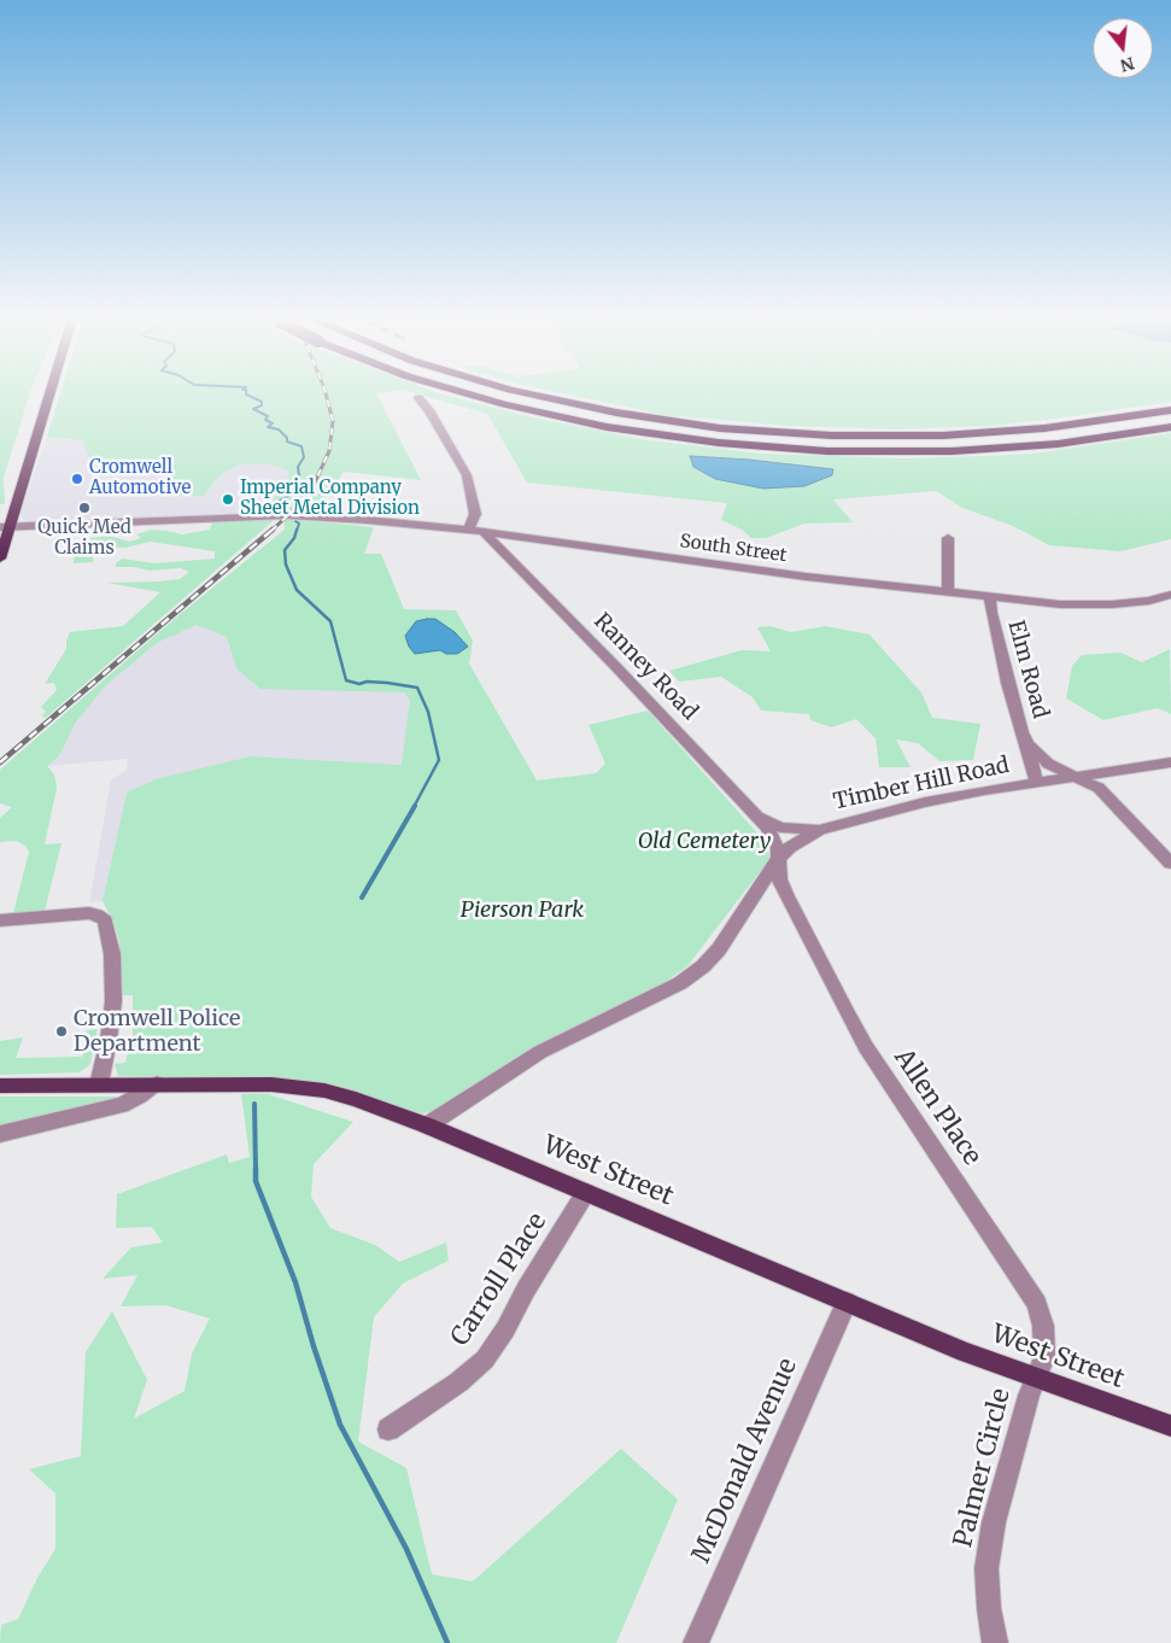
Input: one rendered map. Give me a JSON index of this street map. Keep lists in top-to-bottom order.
{
  "streets": {
    "main road": ["West Street"],
    "street": [
      "South Street",
      "Ranney Road",
      "Elm Road",
      "Timber Hill Road",
      "Allen Place",
      "Carroll Place",
      "McDonald Avenue",
      "Palmer Circle"
    ]
  },
  "crossings": [
    ["South Street", "Ranney Road"],
    ["South Street", "Elm Road"],
    ["Ranney Road", "Timber Hill Road"],
    ["Ranney Road", "Allen Place"],
    ["Elm Road", "Timber Hill Road"],
    ["Timber Hill Road", "Allen Place"],
    ["Timber Hill Road", "West Street"],
    ["Allen Place", "West Street"],
    ["Allen Place", "Palmer Circle"],
    ["West Street", "Carroll Place"],
    ["West Street", "McDonald Avenue"],
    ["West Street", "Palmer Circle"]
  ],
  "parks": ["Old Cemetery", "Pierson Park"],
  "places": [
    "Cromwell Automotive",
    "Imperial Company Sheet Metal Division",
    "Quick Med Claims",
    "Cromwell Police Department"
  ],
  "north": "bottom"
}
